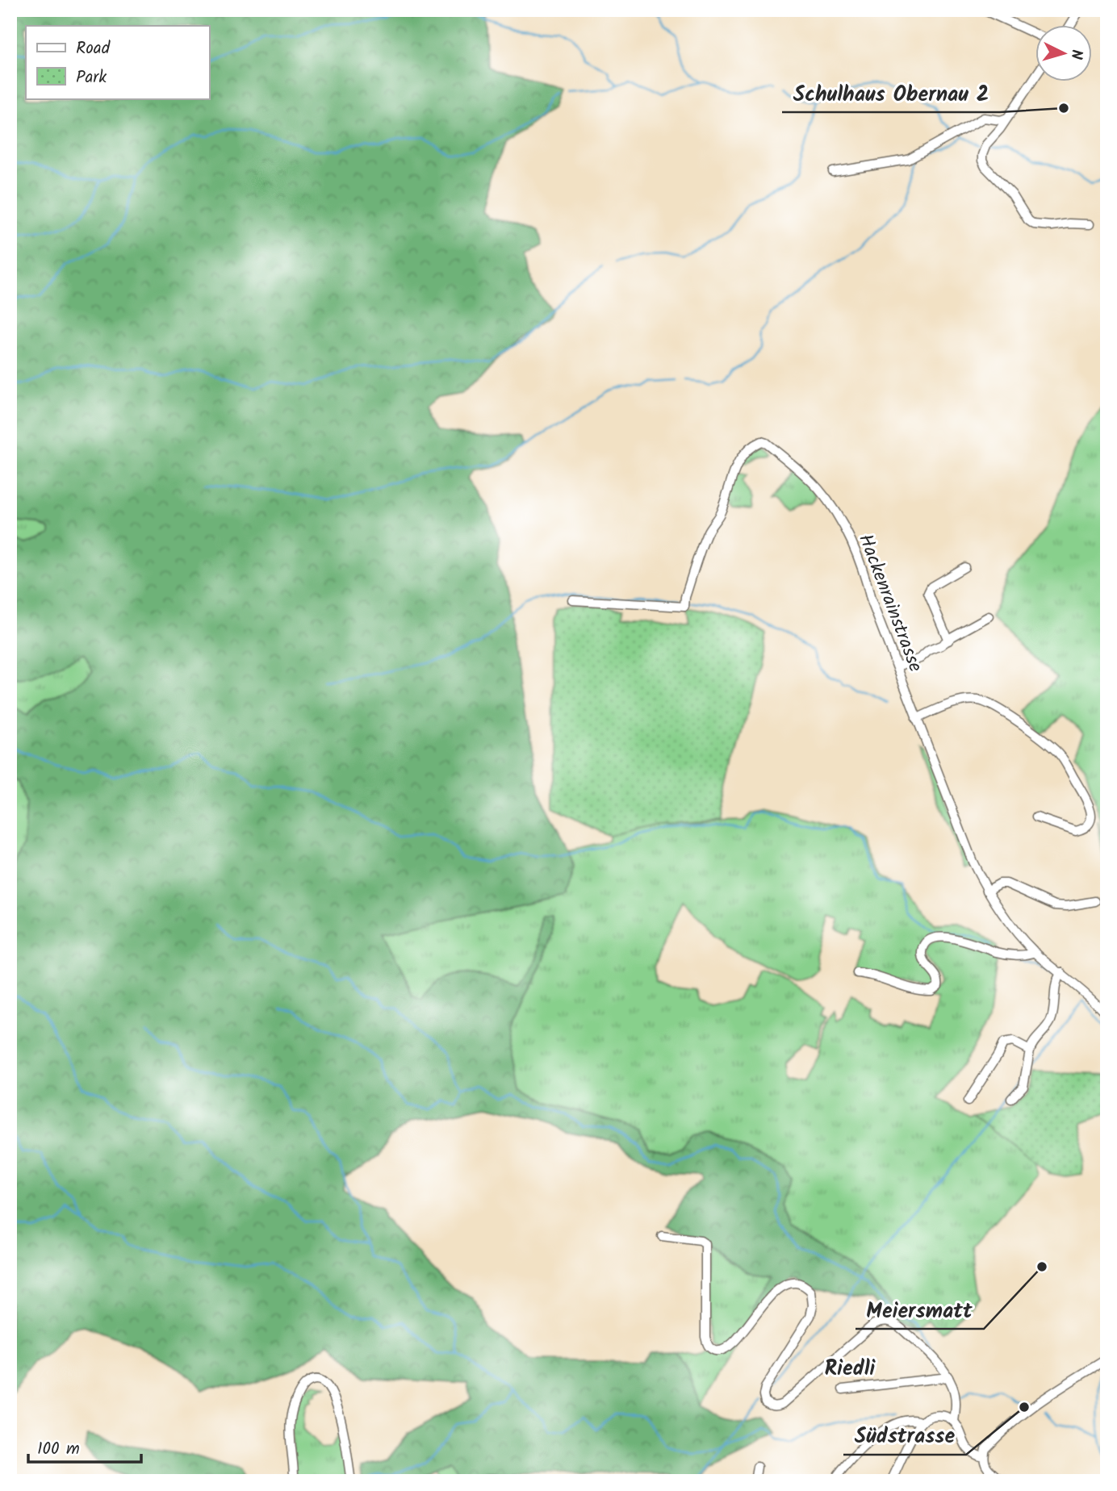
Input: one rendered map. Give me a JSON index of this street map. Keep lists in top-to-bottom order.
{
  "streets": {
    "street": ["Hackenrainstrasse"]
  },
  "districts": ["Riedli"],
  "places": ["Schulhaus Obernau 2", "Meiersmatt", "Südstrasse"],
  "legend": ["Road", "Park"],
  "scale_bar": "100 m",
  "north": "right"
}
